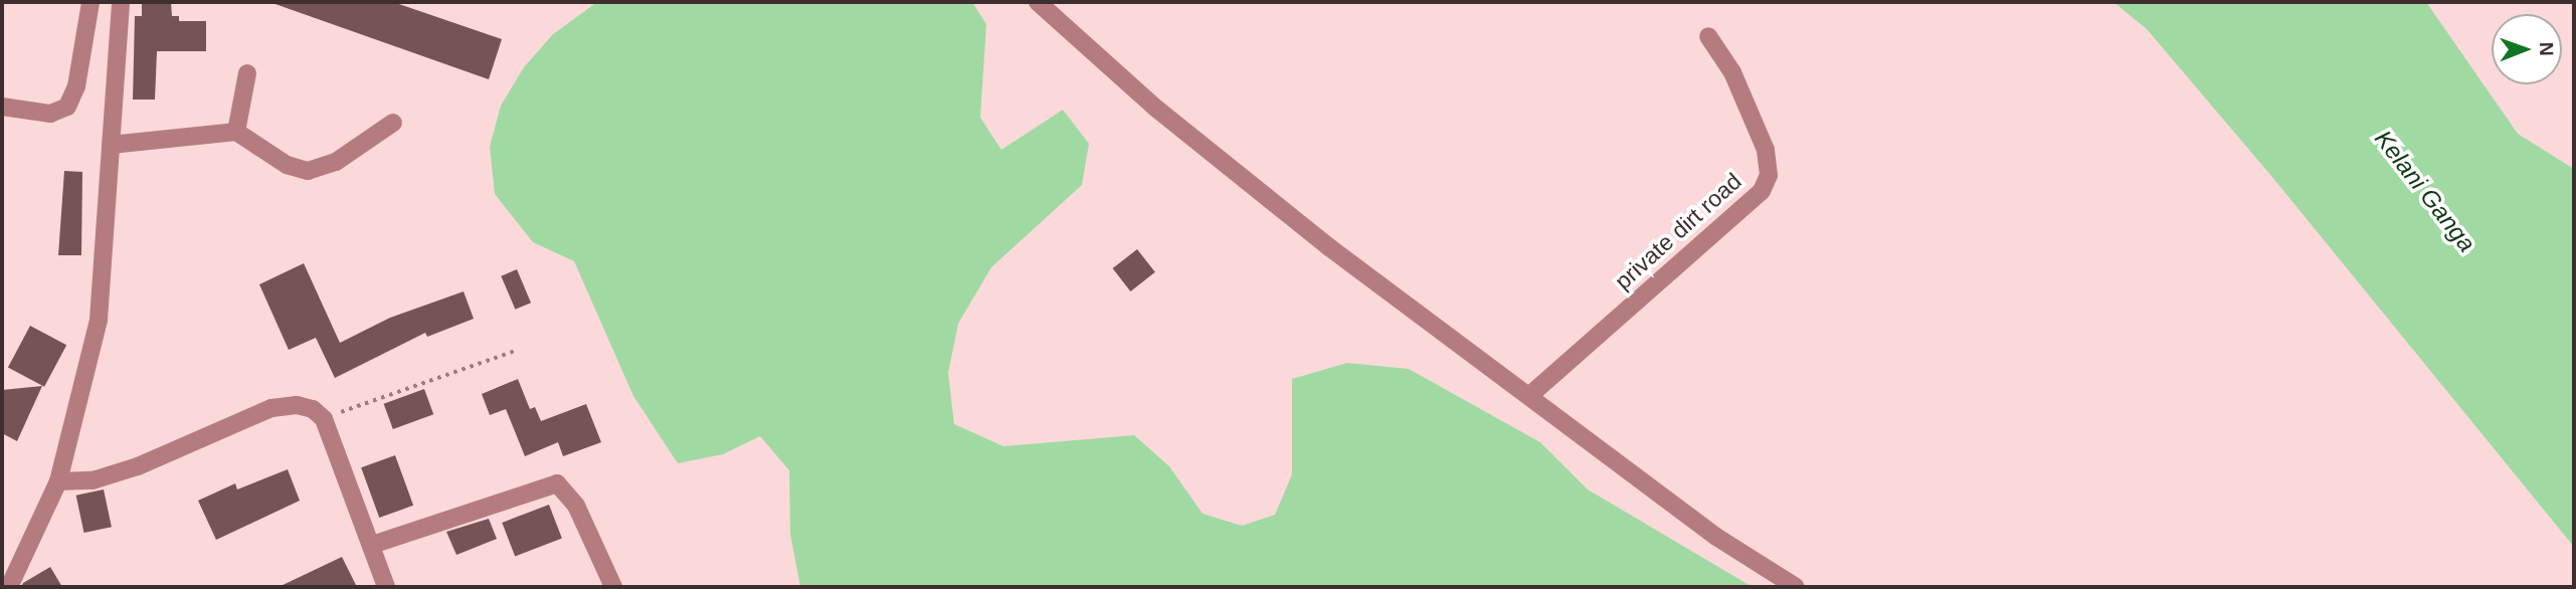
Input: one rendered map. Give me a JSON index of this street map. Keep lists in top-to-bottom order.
{
  "streets": {
    "street": ["private dirt road"]
  },
  "water": ["Kelani Ganga"],
  "north": "right"
}
